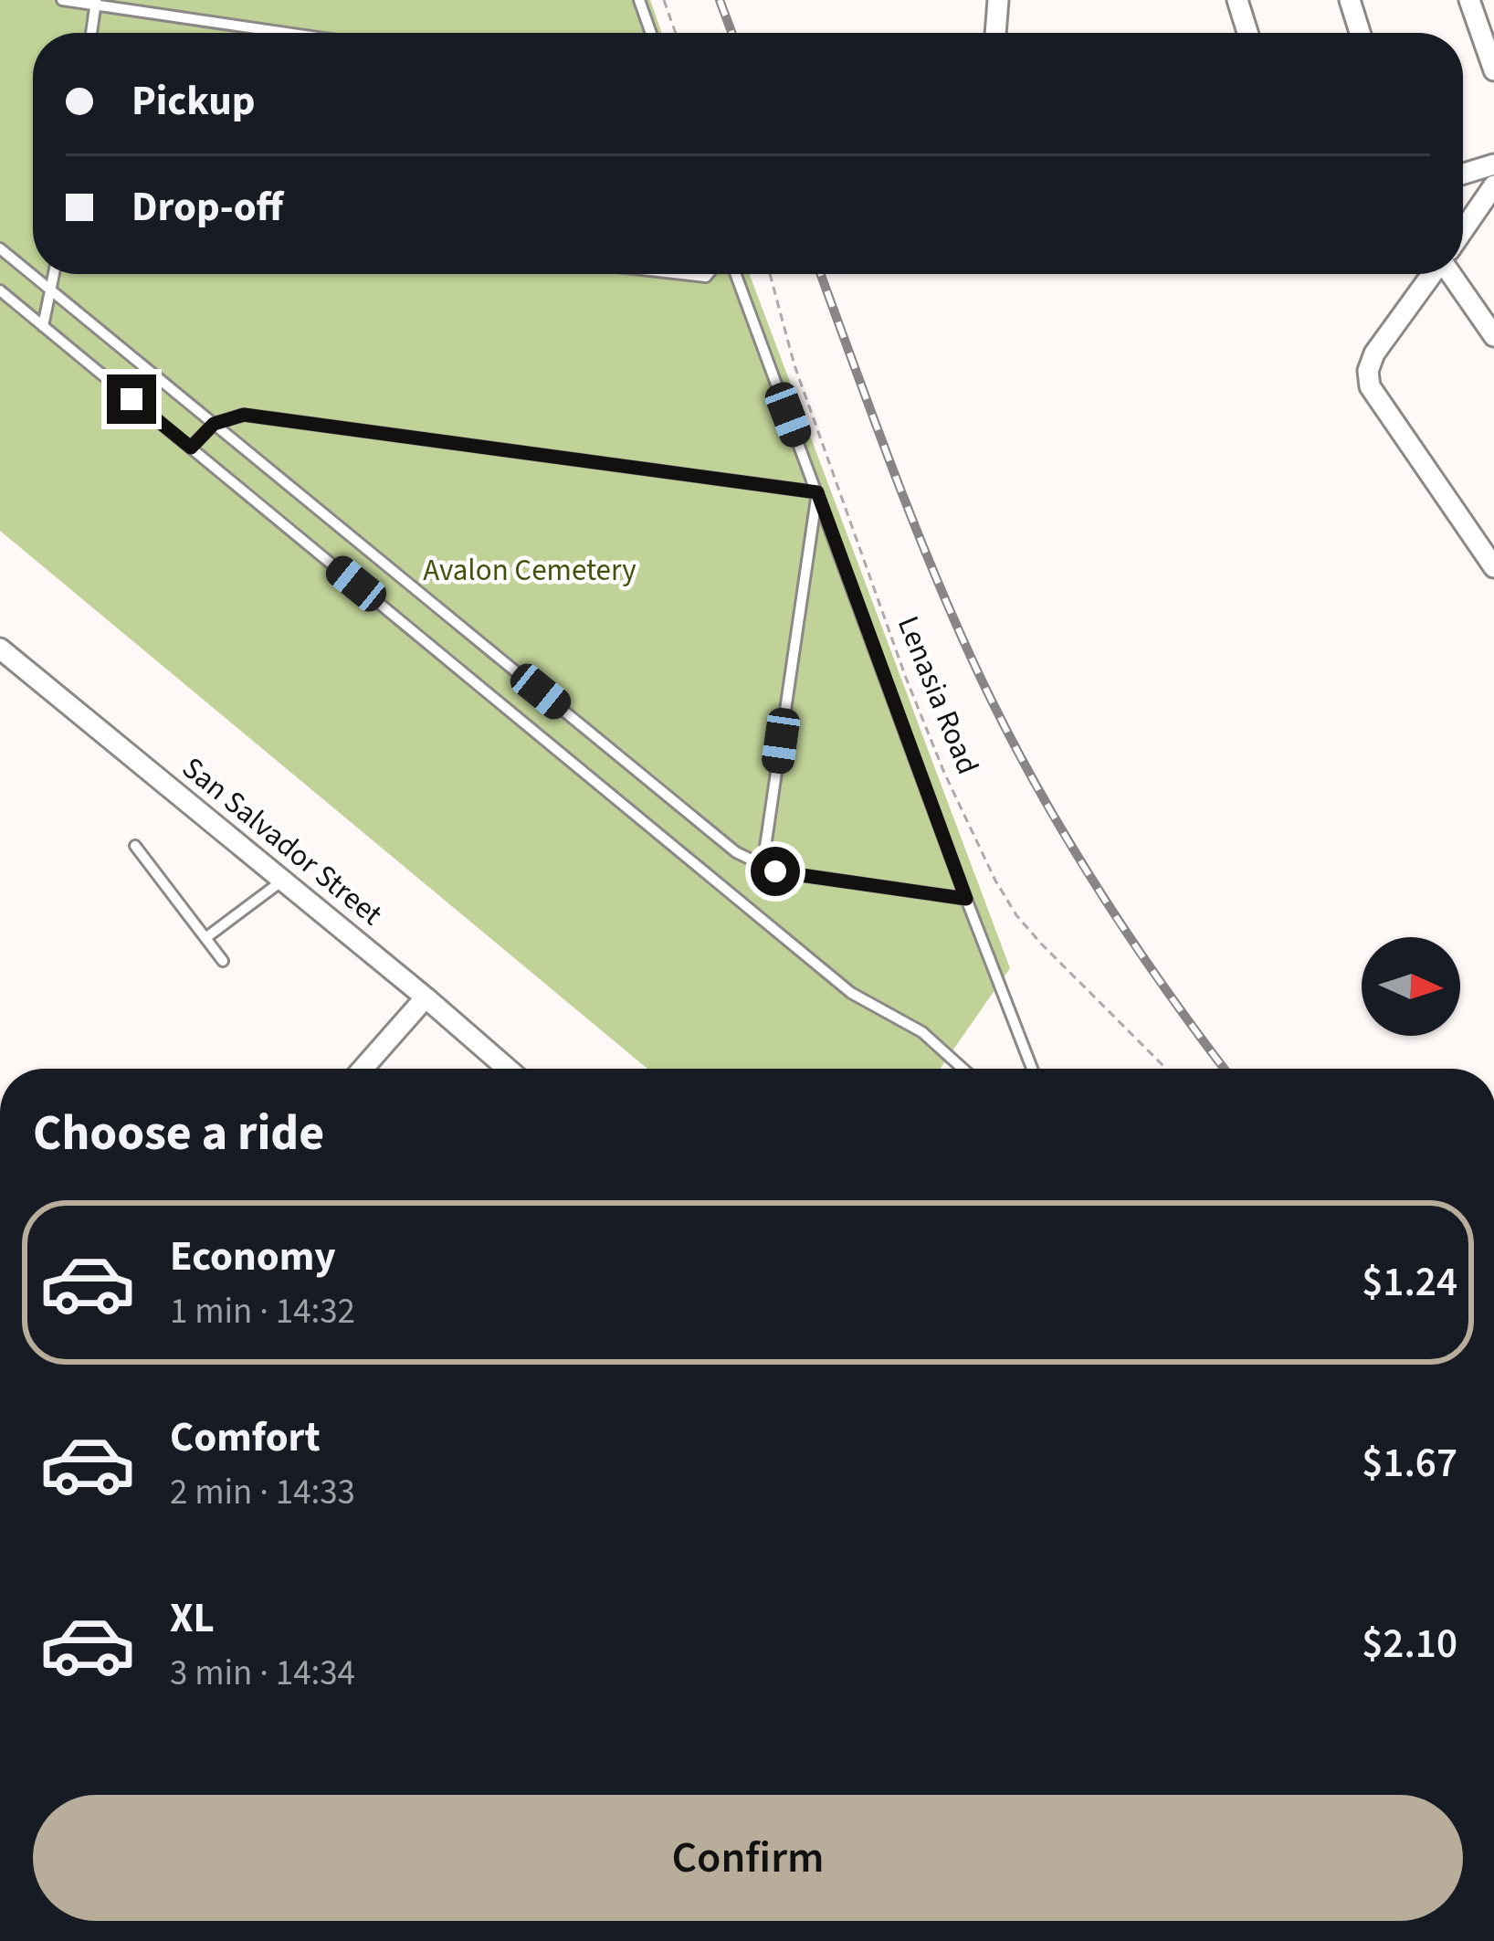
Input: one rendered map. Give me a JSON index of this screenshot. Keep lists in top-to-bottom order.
{
  "streets": {
    "street": ["San Salvador Street"],
    "path": ["Lenasia Road"]
  },
  "parks": ["Avalon Cemetery"],
  "north": "right",
  "page": {
    "banner": ["Pickup", "Drop-off"],
    "heading": "Choose a ride",
    "list": [
      {
        "name": "Economy",
        "note": "1 min · 14:32",
        "value": "$1.24"
      },
      {
        "name": "Comfort",
        "note": "2 min · 14:33",
        "value": "$1.67"
      },
      {
        "name": "XL",
        "note": "3 min · 14:34",
        "value": "$2.10"
      }
    ],
    "buttons": "Confirm"
  }
}
